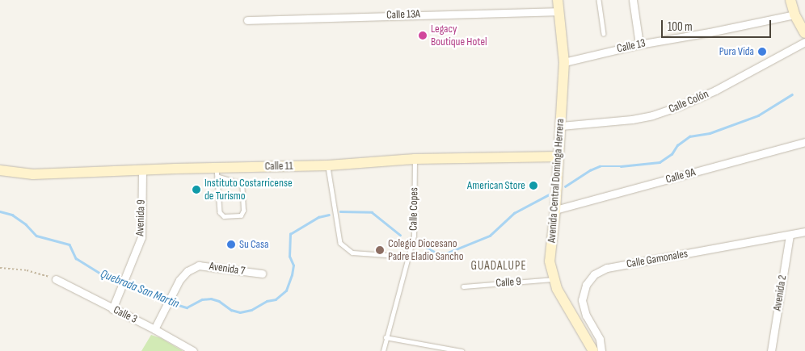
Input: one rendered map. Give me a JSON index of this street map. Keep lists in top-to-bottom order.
{
  "streets": {
    "street": [
      "Calle 13A",
      "Calle 13",
      "Calle Colón",
      "Calle 11",
      "Calle 9A",
      "Avenida Central Dominga Herrera",
      "Avenida 9",
      "Calle Gamonales",
      "Avenida 7",
      "Avenida 2",
      "Calle 3"
    ],
    "lane": ["Calle Copes", "Calle 9"]
  },
  "crossings": [
    ["Calle 13A", "Avenida Central Dominga Herrera"],
    ["Calle 13", "Avenida Central Dominga Herrera"],
    ["Calle Colón", "Avenida Central Dominga Herrera"],
    ["Calle 11", "Avenida Central Dominga Herrera"],
    ["Calle 11", "Calle Copes"],
    ["Calle 11", "Avenida 9"],
    ["Calle 9A", "Avenida Central Dominga Herrera"],
    ["Avenida Central Dominga Herrera", "Calle 9"],
    ["Avenida 9", "Calle 3"],
    ["Calle Gamonales", "Avenida 2"],
    ["Avenida 7", "Calle 3"]
  ],
  "districts": ["GUADALUPE"],
  "water": ["Quebrada San Martín"],
  "places": [
    "Legacy Boutique Hotel",
    "Pura Vida",
    "American Store",
    "Instituto Costarricense de Turismo",
    "Su Casa",
    "Colegio Diocesano Padre Eladio Sancho"
  ],
  "scale_bar": "100 m"
}
